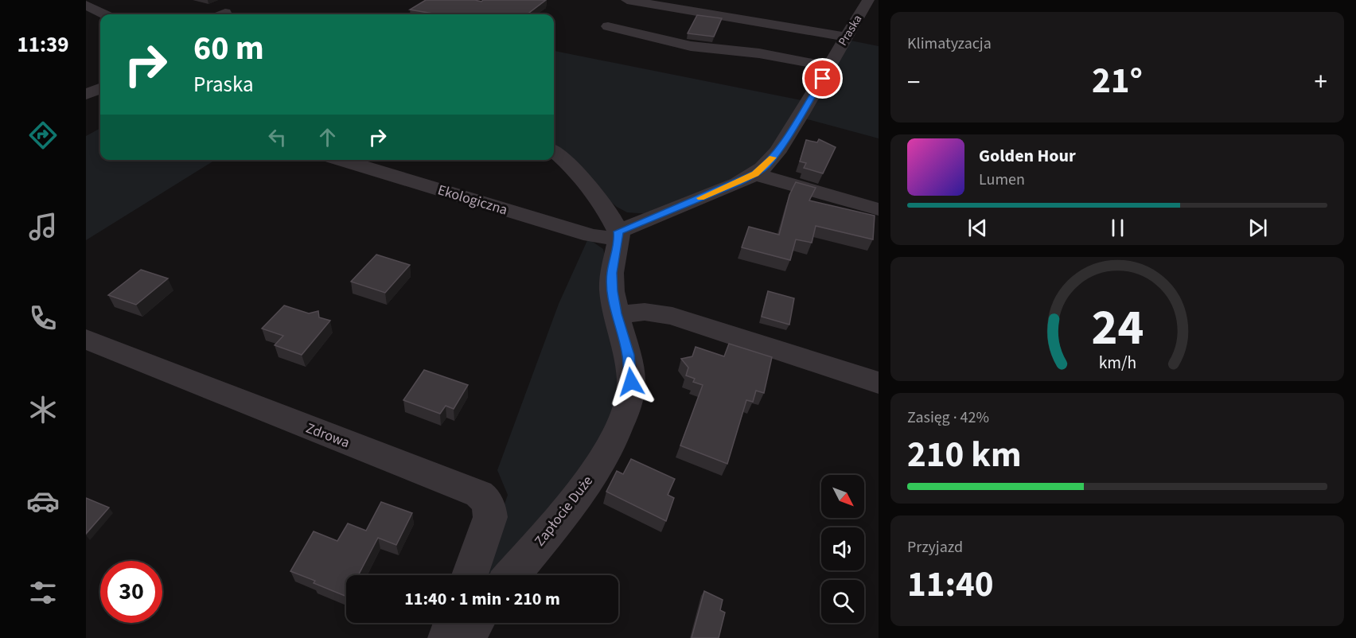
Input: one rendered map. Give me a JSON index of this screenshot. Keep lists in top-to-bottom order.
{
  "streets": {
    "street": [
      "Praska",
      "Ekologiczna",
      "Zdrowa",
      "Zapłocie Duże"
    ]
  },
  "crossings": [
    ["Praska", "Ekologiczna"],
    ["Praska", "Zapłocie Duże"],
    ["Ekologiczna", "Zapłocie Duże"]
  ],
  "north": "bottom right",
  "page": {
    "tabs": "11:39",
    "tile": [
      "Klimatyzacja",
      ["Zasięg · 42%", "210 km"],
      ["Przyjazd", "11:40"]
    ],
    "turn": ["60 m", "Praska"],
    "heat": ["−", "21°", "+"],
    "song": ["Golden Hour", "Lumen"],
    "limit": "30",
    "trip": "11:40 · 1 min · 210 m",
    "gauge": ["24", "km/h"]
  }
}
